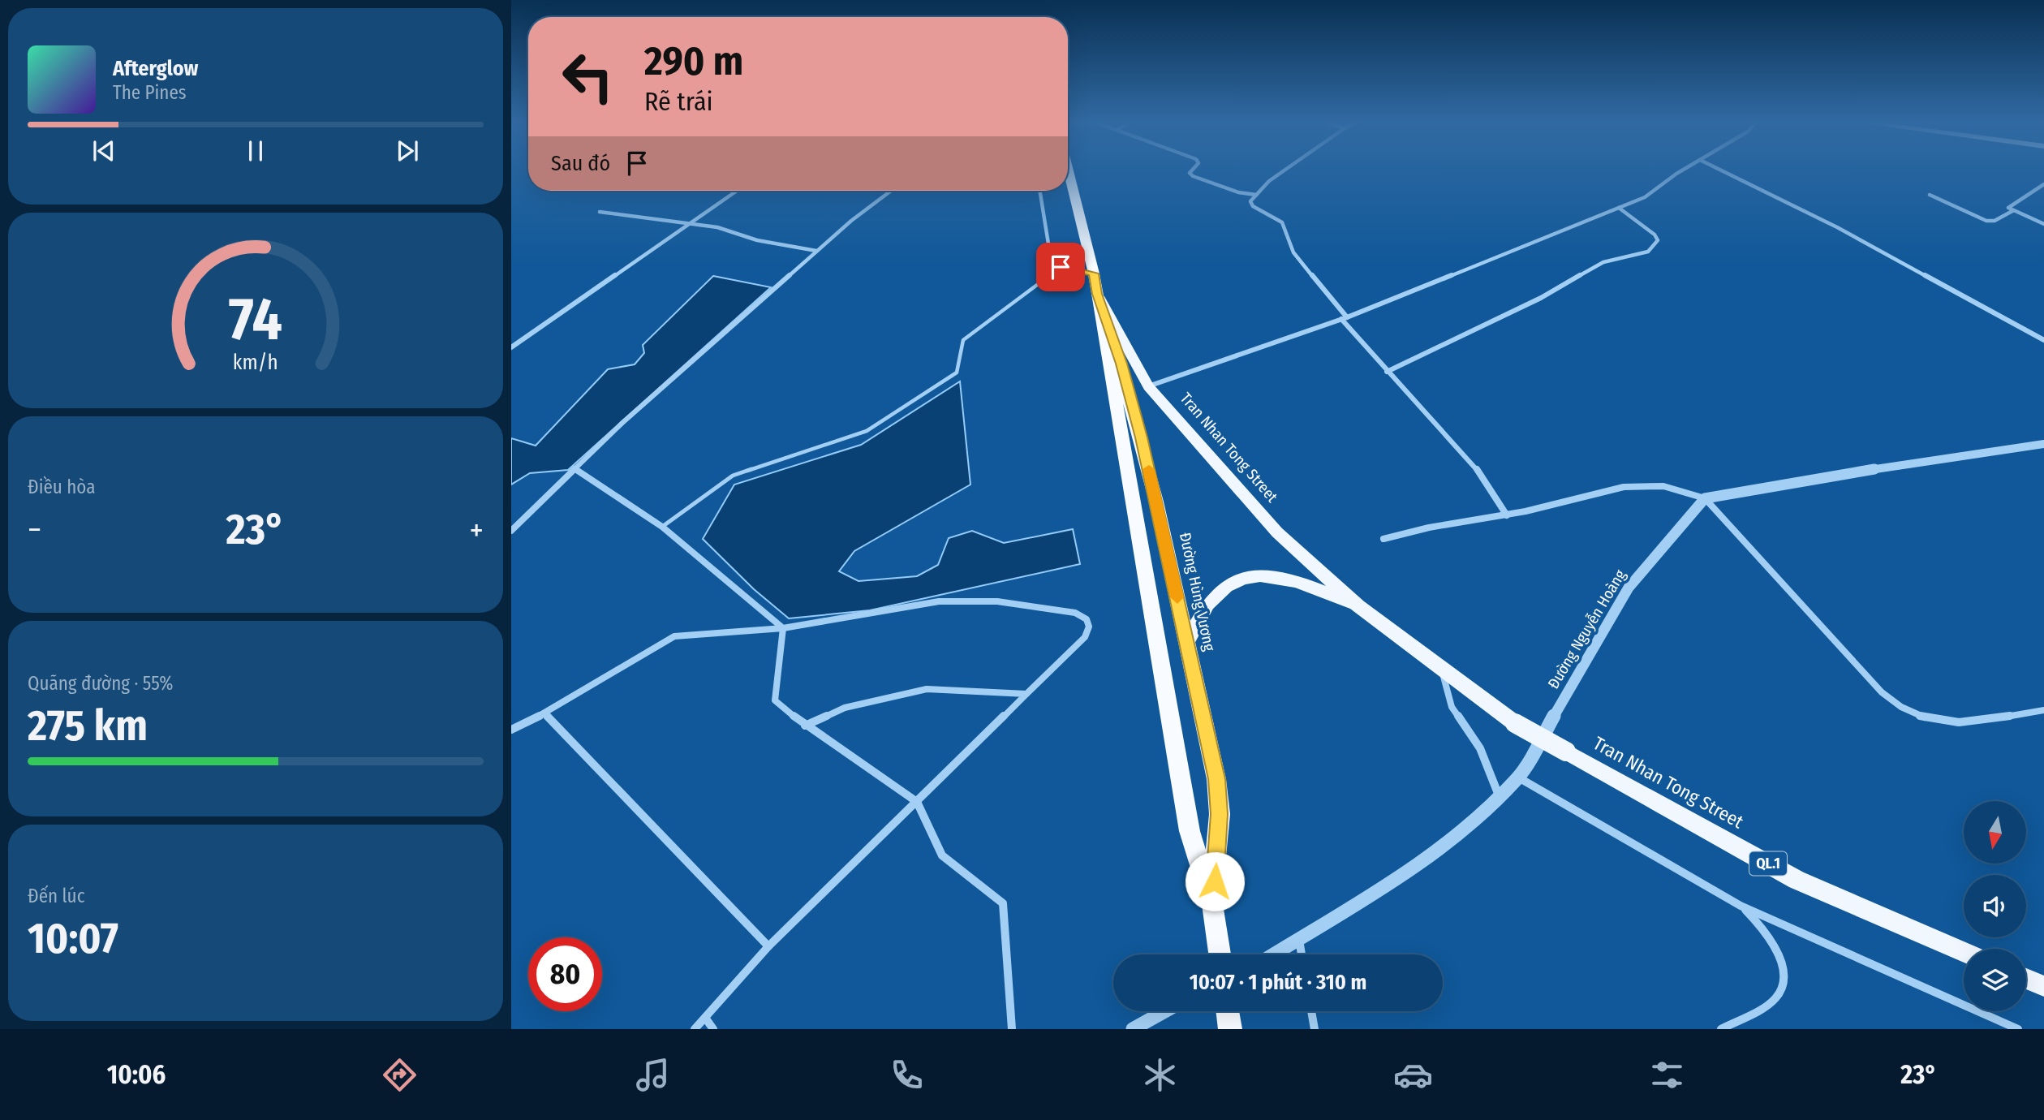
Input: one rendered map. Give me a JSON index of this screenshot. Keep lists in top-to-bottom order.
{
  "streets": {
    "highway": ["Đường Hùng Vương"],
    "main road": ["Tran Nhan Tong Street", "QL.1"],
    "street": ["Đường Nguyễn Hoàng"]
  },
  "crossings": [
    ["Tran Nhan Tong Street", "Đường Hùng Vương"]
  ],
  "north": "bottom",
  "page": {
    "turn": ["290 m", "Rẽ trái"],
    "song": ["Afterglow", "The Pines"],
    "then": "Sau đó",
    "tile": [
      "Điều hòa",
      ["Quãng đường · 55%", "275 km"],
      ["Đến lúc", "10:07"]
    ],
    "heat": ["−", "23°", "+"],
    "limit": "80",
    "trip": "10:07 · 1 phút · 310 m",
    "tabs": ["10:06", "23°"],
    "gauge": ["74", "km/h"]
  }
}
